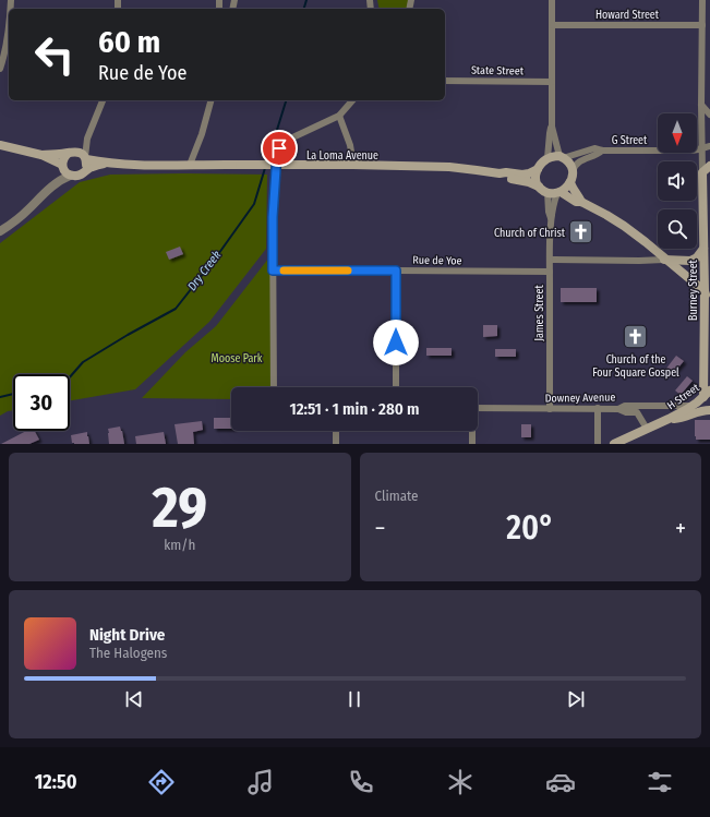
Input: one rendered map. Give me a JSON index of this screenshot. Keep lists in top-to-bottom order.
{
  "streets": {
    "main road": ["La Loma Avenue", "Burney Street", "H Street"],
    "street": [
      "Howard Street",
      "State Street",
      "G Street",
      "Rue de Yoe",
      "James Street",
      "Downey Avenue"
    ]
  },
  "crossings": [
    ["Howard Street", "Burney Street"],
    ["G Street", "La Loma Avenue"],
    ["G Street", "Burney Street"],
    ["G Street", "James Street"],
    ["La Loma Avenue", "James Street"],
    ["Rue de Yoe", "James Street"],
    ["Burney Street", "H Street"],
    ["James Street", "Downey Avenue"],
    ["H Street", "Downey Avenue"]
  ],
  "water": ["Dry Creek"],
  "parks": ["Moose Park"],
  "places": {
    "church": ["Church of Christ", "Church of the Four Square Gospel"]
  },
  "north": "bottom",
  "page": {
    "turn": ["60 m", "Rue de Yoe"],
    "limit": "30",
    "trip": "12:51 · 1 min · 280 m",
    "tile": [
      ["29", "km/h"],
      "Climate"
    ],
    "heat": ["−", "20°", "+"],
    "song": ["Night Drive", "The Halogens"],
    "tabs": "12:50"
  }
}
